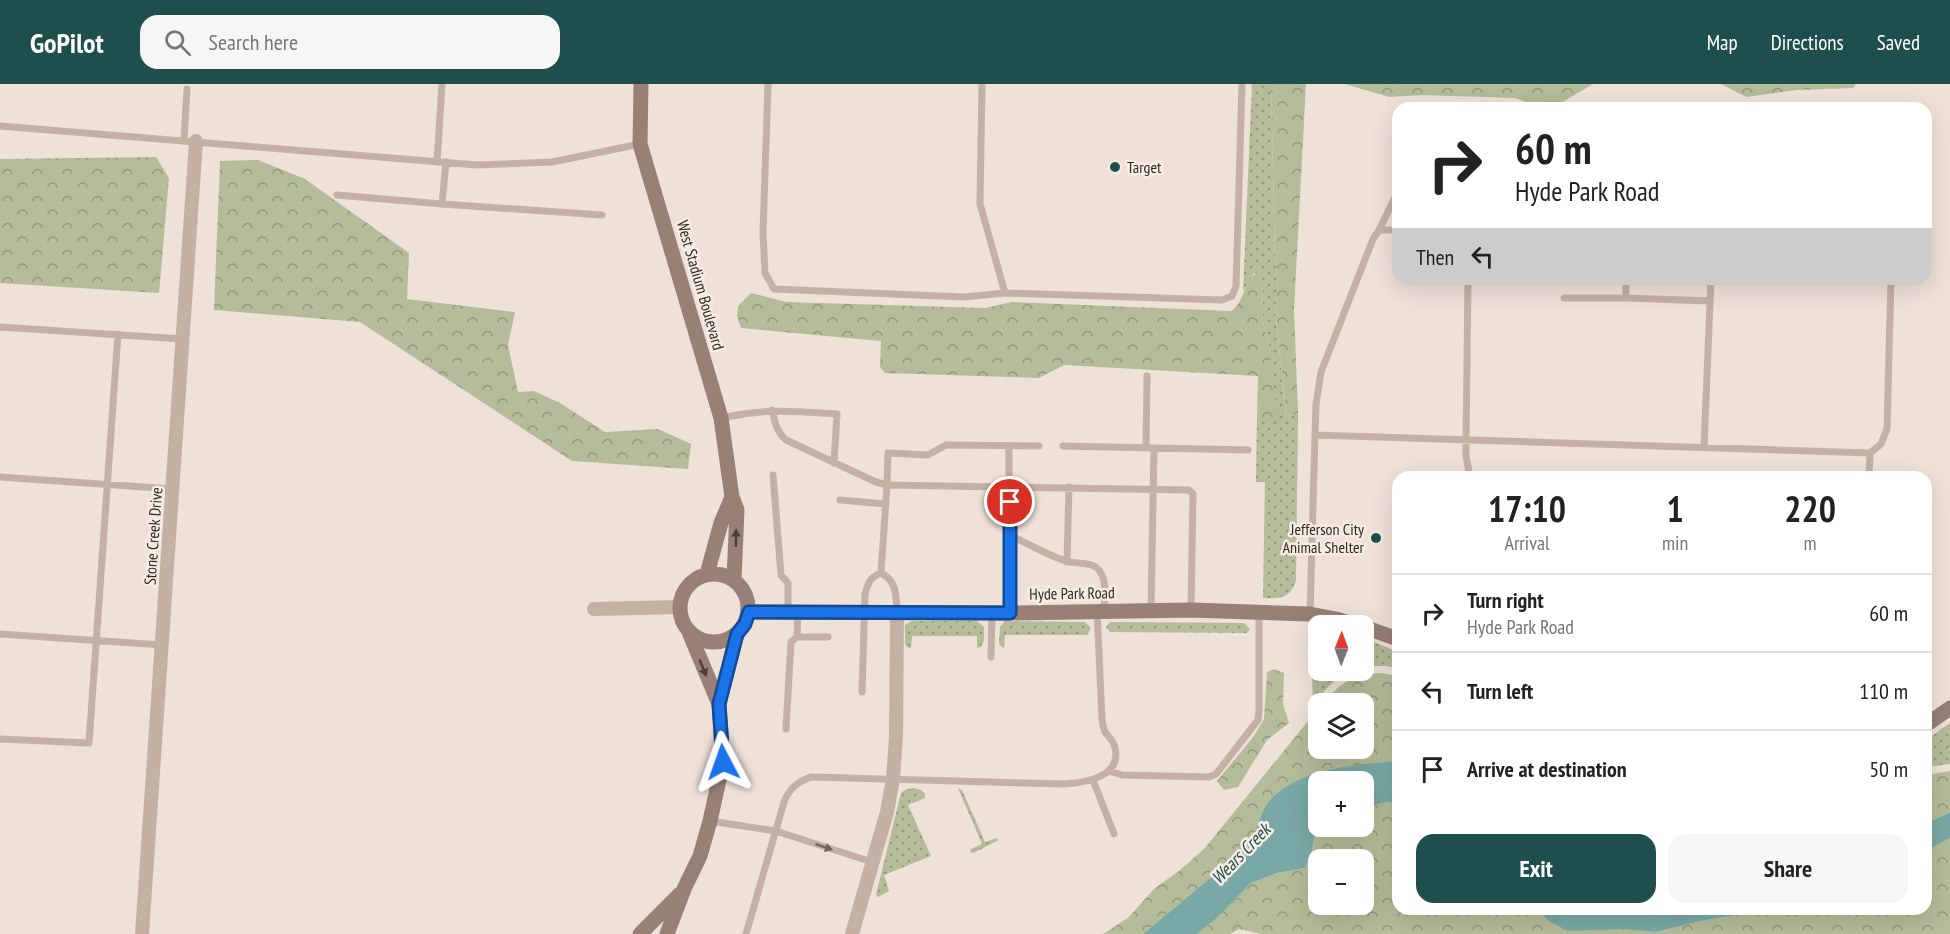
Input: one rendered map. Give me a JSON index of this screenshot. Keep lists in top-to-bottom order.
{
  "streets": {
    "main road": ["West Stadium Boulevard", "Hyde Park Road"],
    "street": ["Stone Creek Drive"]
  },
  "crossings": [
    ["West Stadium Boulevard", "Hyde Park Road"]
  ],
  "water": ["Wears Creek"],
  "places": ["Target", "Jefferson City Animal Shelter"],
  "north": "top",
  "page": {
    "header": "GoPilot",
    "search": "Search here",
    "nav": ["Map", "Directions", "Saved"],
    "turn": ["60 m", "Hyde Park Road"],
    "then": "Then",
    "eta": [
      "17:10",
      "Arrival",
      "1",
      "min",
      "220",
      "m"
    ],
    "list": [
      {
        "name": "Turn right",
        "note": "Hyde Park Road",
        "value": "60 m"
      },
      {
        "name": "Turn left",
        "value": "110 m"
      },
      {
        "name": "Arrive at destination",
        "value": "50 m"
      }
    ],
    "map_buttons": ["+", "−"],
    "buttons": ["Exit", "Share"]
  }
}
